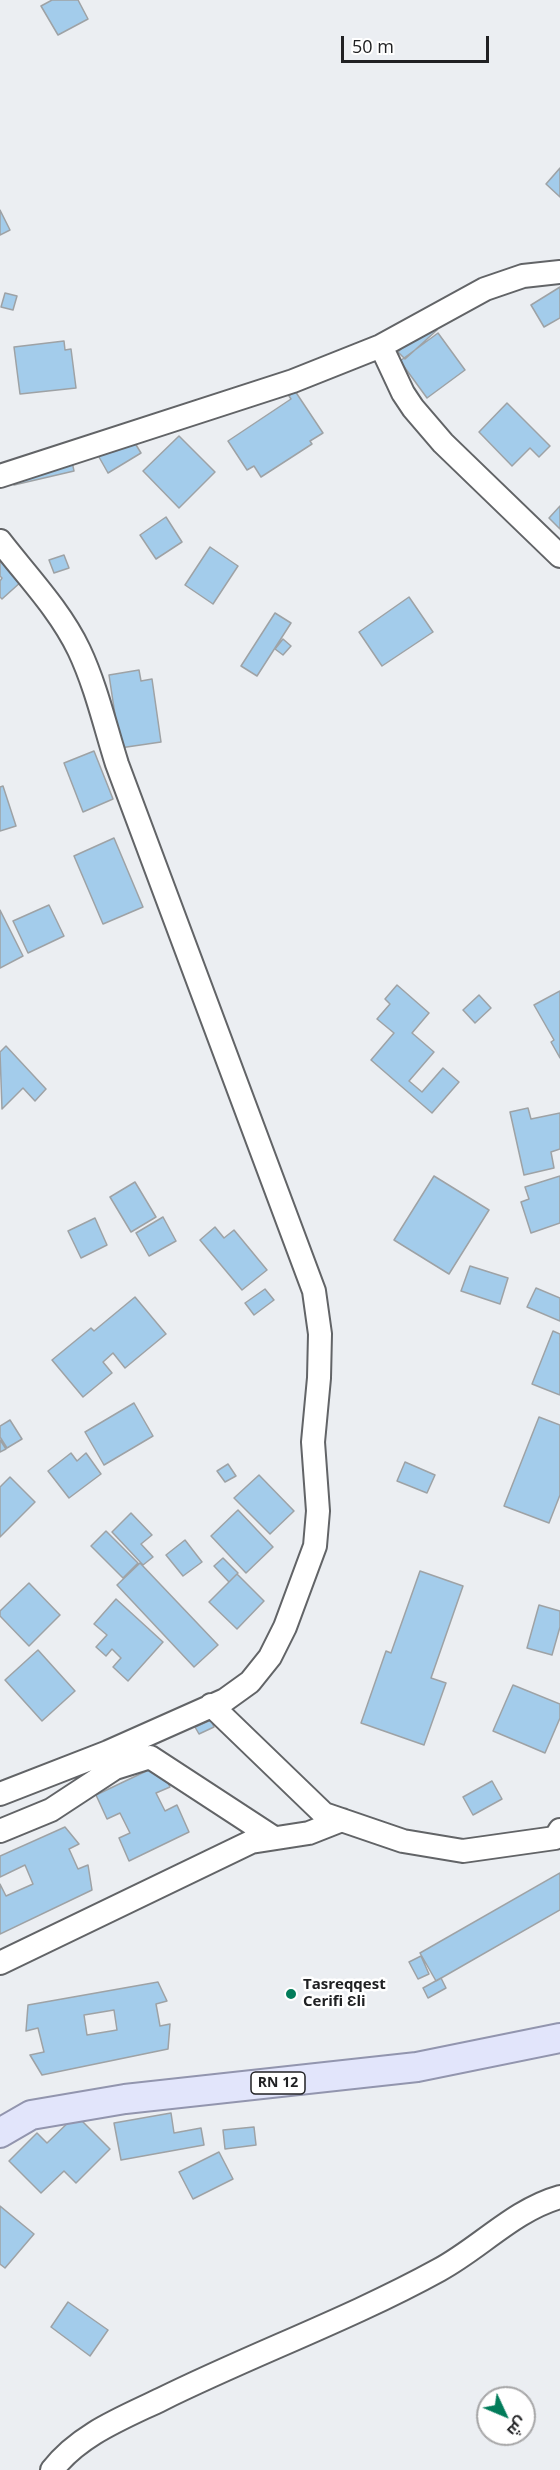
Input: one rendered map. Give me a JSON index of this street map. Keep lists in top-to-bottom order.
{
  "streets": {
    "main road": ["RN 12"]
  },
  "places": ["Tasreqqest Cerifi Ɛli"],
  "scale_bar": "50 m",
  "north": "bottom right"
}
